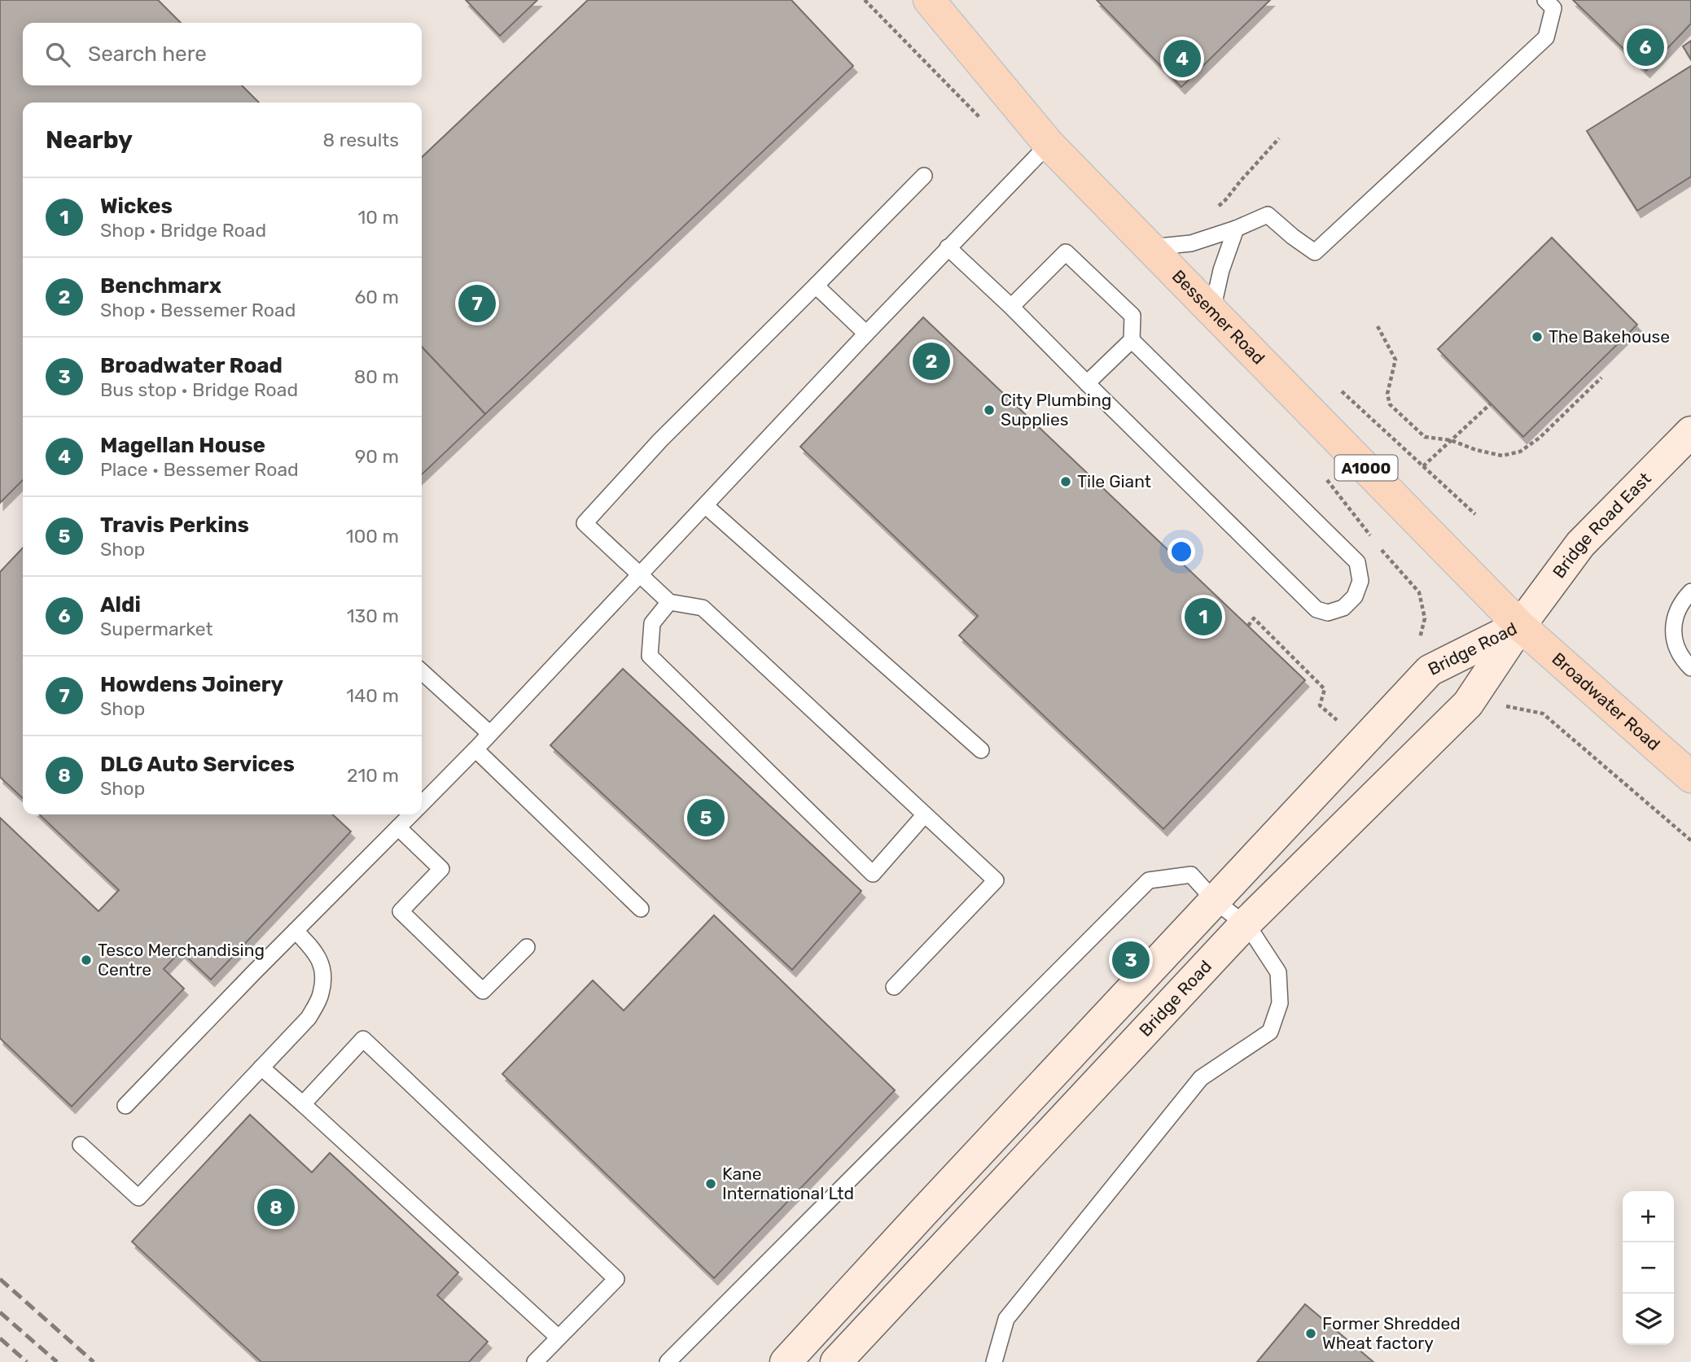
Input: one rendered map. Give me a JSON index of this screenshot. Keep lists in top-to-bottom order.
{
  "streets": {
    "main road": [
      "Bessemer Road",
      "A1000",
      "Bridge Road East",
      "Bridge Road",
      "Broadwater Road"
    ]
  },
  "crossings": [
    ["Bessemer Road", "Bridge Road East"],
    ["Bessemer Road", "Bridge Road"],
    ["Bessemer Road", "Broadwater Road"],
    ["Bridge Road East", "Bridge Road"],
    ["Bridge Road East", "Broadwater Road"],
    ["Bridge Road", "Broadwater Road"]
  ],
  "places": [
    "The Bakehouse",
    "City Plumbing Supplies",
    "Tile Giant",
    "Tesco Merchandising Centre",
    "Kane International Ltd",
    "Former Shredded Wheat factory"
  ],
  "page": {
    "search": "Search here",
    "pins": [
      "6",
      "4",
      "7",
      "2",
      "1",
      "5",
      "3",
      "8"
    ],
    "heading": ["Nearby", "8 results"],
    "list": [
      {
        "mark": "1",
        "name": "Wickes",
        "note": "Shop · Bridge Road",
        "value": "10 m"
      },
      {
        "mark": "2",
        "name": "Benchmarx",
        "note": "Shop · Bessemer Road",
        "value": "60 m"
      },
      {
        "mark": "3",
        "name": "Broadwater Road",
        "note": "Bus stop · Bridge Road",
        "value": "80 m"
      },
      {
        "mark": "4",
        "name": "Magellan House",
        "note": "Place · Bessemer Road",
        "value": "90 m"
      },
      {
        "mark": "5",
        "name": "Travis Perkins",
        "note": "Shop",
        "value": "100 m"
      },
      {
        "mark": "6",
        "name": "Aldi",
        "note": "Supermarket",
        "value": "130 m"
      },
      {
        "mark": "7",
        "name": "Howdens Joinery",
        "note": "Shop",
        "value": "140 m"
      },
      {
        "mark": "8",
        "name": "DLG Auto Services",
        "note": "Shop",
        "value": "210 m"
      }
    ],
    "map_buttons": ["+", "−"]
  }
}
